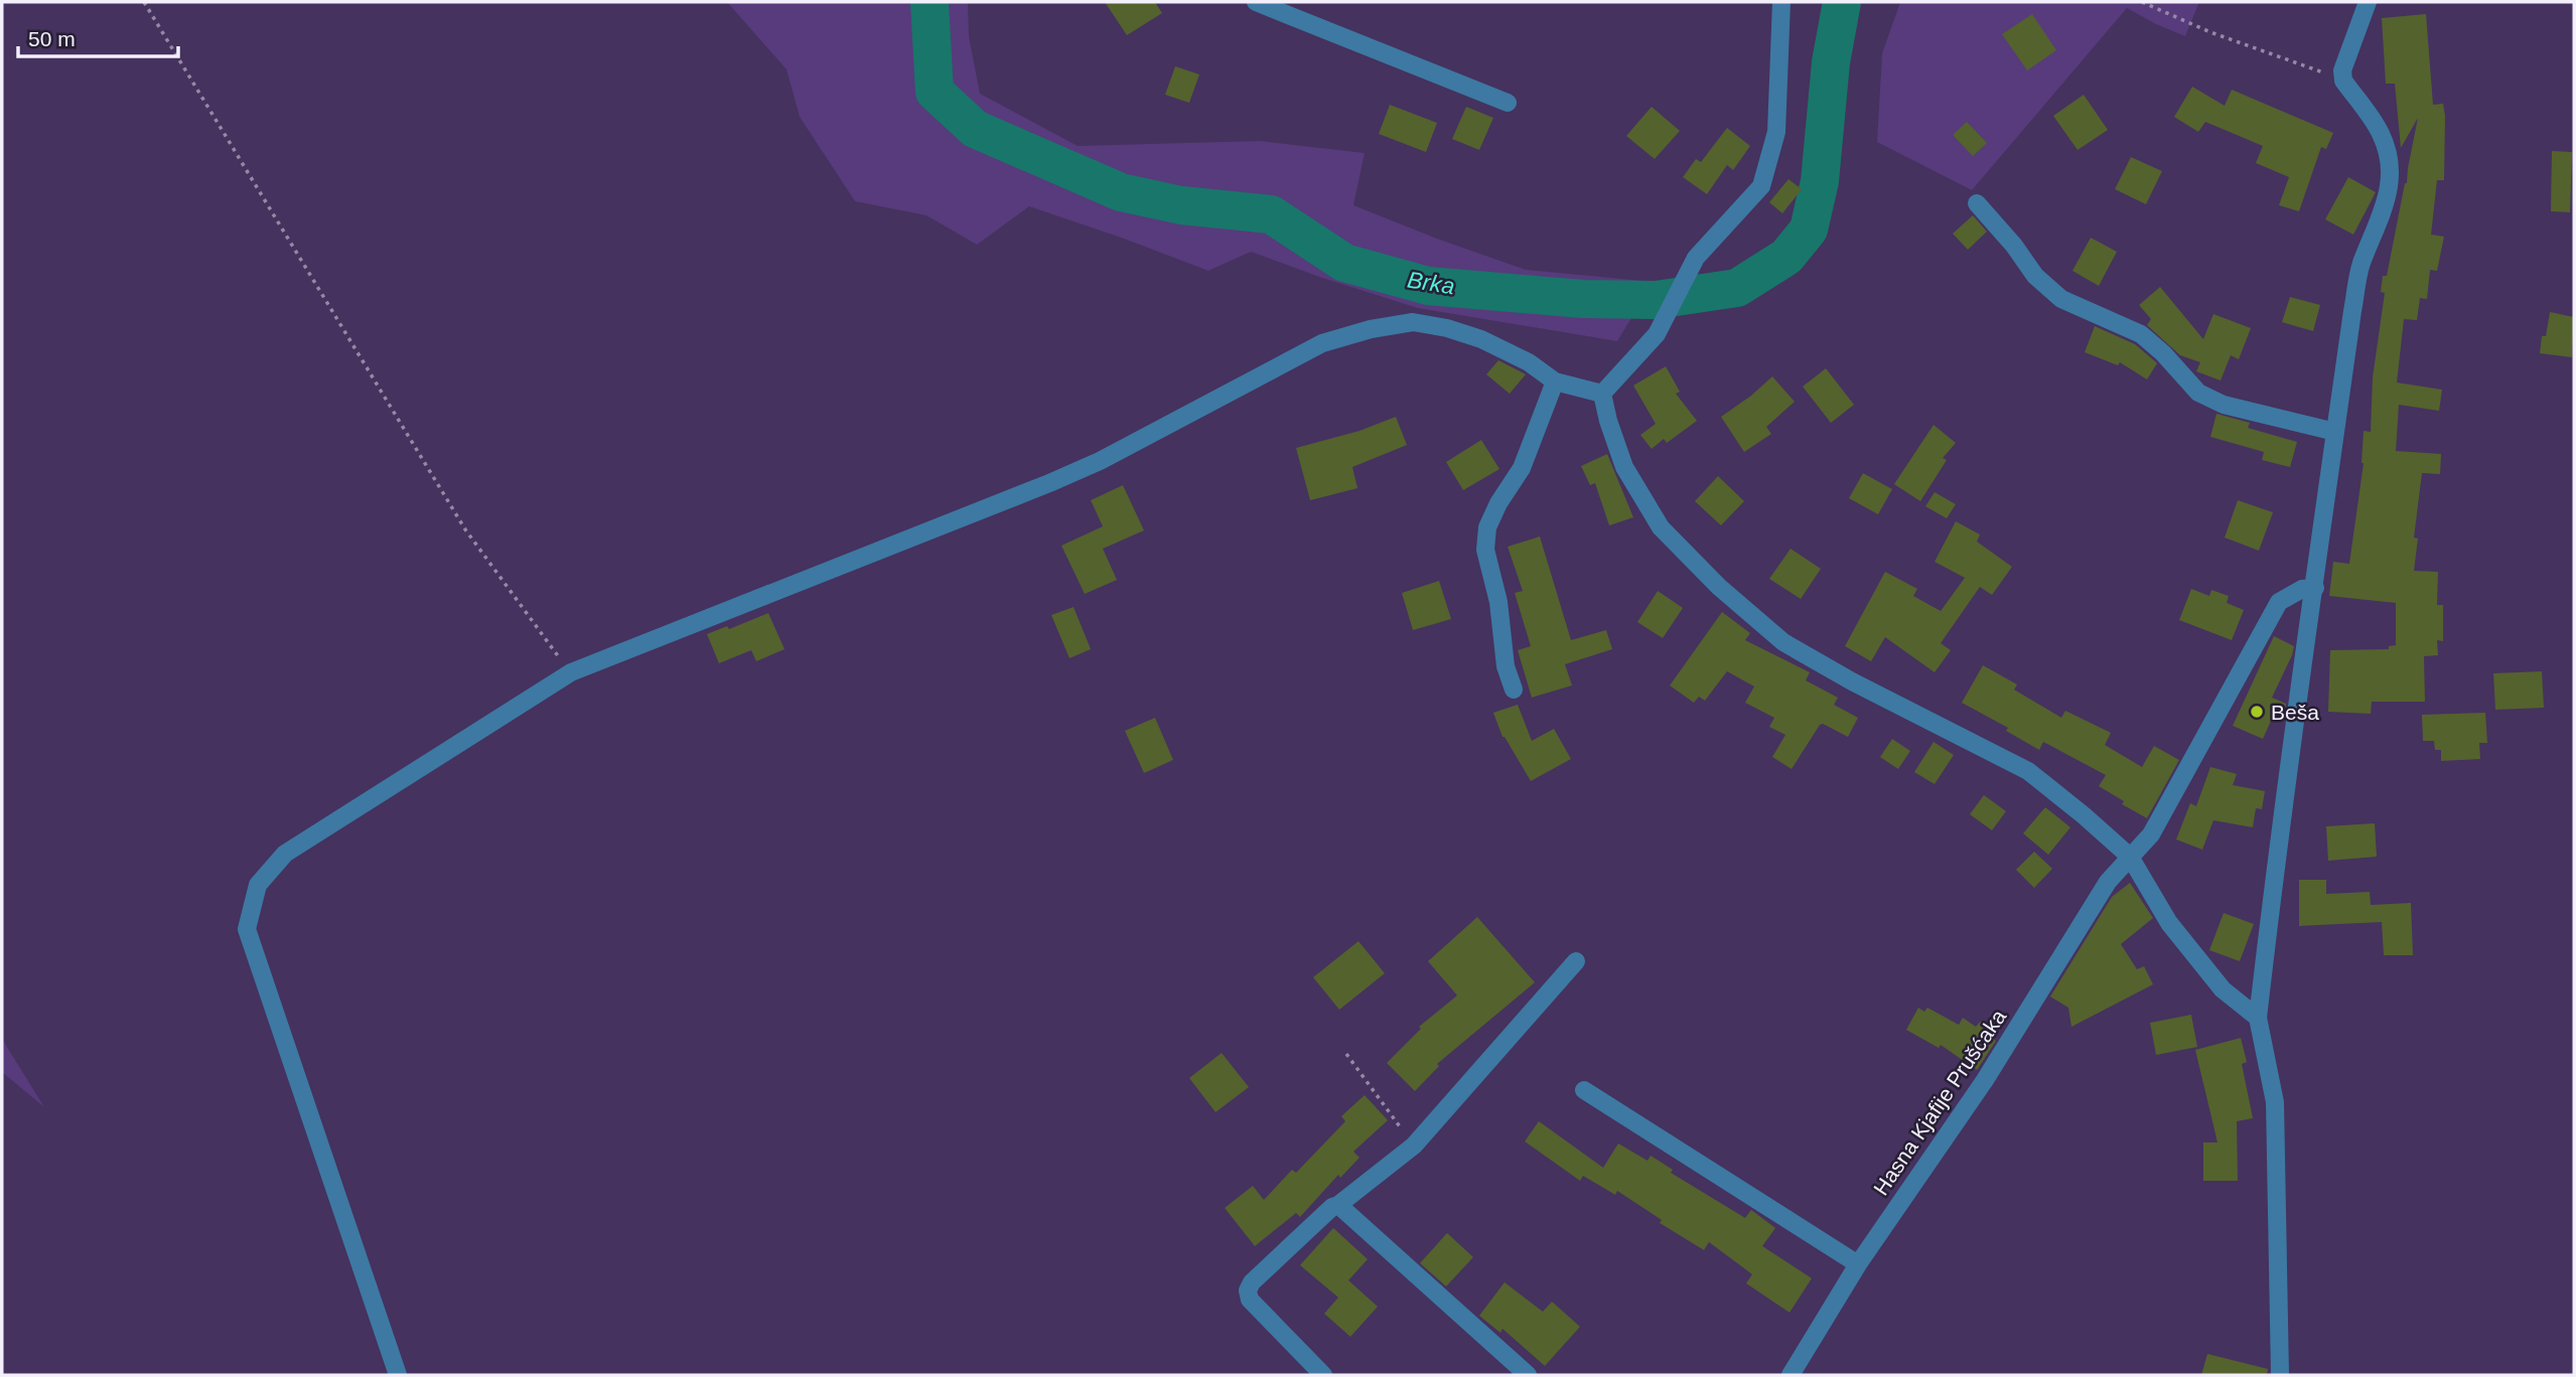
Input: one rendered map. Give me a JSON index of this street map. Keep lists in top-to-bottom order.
{
  "streets": {
    "street": ["Hasna Kjafije Prušćaka"]
  },
  "water": ["Brka"],
  "places": ["Beša"],
  "scale_bar": "50 m"
}
